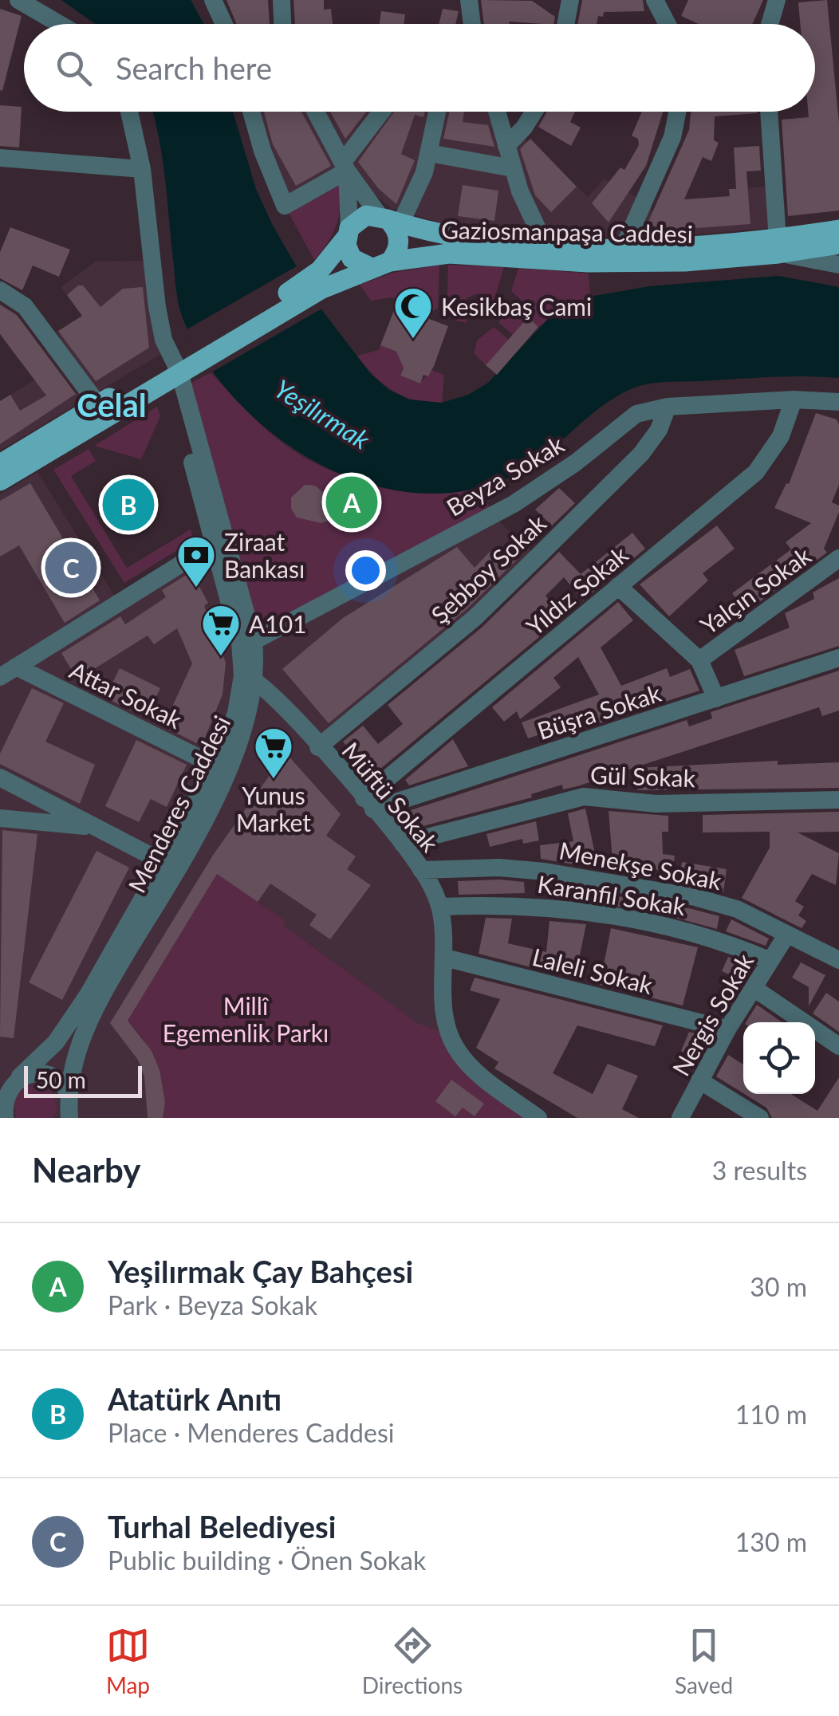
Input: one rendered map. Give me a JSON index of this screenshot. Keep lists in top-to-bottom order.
{
  "streets": {
    "main road": ["Gaziosmanpaşa Caddesi"],
    "street": [
      "Beyza Sokak",
      "Şebboy Sokak",
      "Yıldız Sokak",
      "Yalçın Sokak",
      "Attar Sokak",
      "Büşra Sokak",
      "Gül Sokak",
      "Müftü Sokak",
      "Menderes Caddesi",
      "Menekşe Sokak",
      "Karanfil Sokak",
      "Laleli Sokak",
      "Nergis Sokak"
    ]
  },
  "crossings": [
    ["Beyza Sokak", "Şebboy Sokak"],
    ["Beyza Sokak", "Yıldız Sokak"],
    ["Beyza Sokak", "Menderes Caddesi"],
    ["Şebboy Sokak", "Müftü Sokak"],
    ["Yıldız Sokak", "Büşra Sokak"],
    ["Yıldız Sokak", "Müftü Sokak"],
    ["Attar Sokak", "Menderes Caddesi"],
    ["Büşra Sokak", "Müftü Sokak"],
    ["Gül Sokak", "Müftü Sokak"],
    ["Müftü Sokak", "Menderes Caddesi"],
    ["Müftü Sokak", "Menekşe Sokak"],
    ["Müftü Sokak", "Karanfil Sokak"],
    ["Müftü Sokak", "Laleli Sokak"],
    ["Menekşe Sokak", "Nergis Sokak"],
    ["Karanfil Sokak", "Nergis Sokak"],
    ["Laleli Sokak", "Nergis Sokak"]
  ],
  "districts": ["Celal"],
  "water": ["Yeşilırmak"],
  "parks": ["Millî Egemenlik Parkı"],
  "places": {
    "mosque": ["Kesikbaş Cami"],
    "bank": ["Ziraat Bankası"],
    "supermarket": ["A101", "Yunus Market"]
  },
  "scale_bar": "50 m",
  "page": {
    "search": "Search here",
    "pins": ["A", "B", "C"],
    "scale": "50 m",
    "heading": ["Nearby", "3 results"],
    "list": [
      {
        "mark": "A",
        "name": "Yeşilırmak Çay Bahçesi",
        "note": "Park · Beyza Sokak",
        "value": "30 m"
      },
      {
        "mark": "B",
        "name": "Atatürk Anıtı",
        "note": "Place · Menderes Caddesi",
        "value": "110 m"
      },
      {
        "mark": "C",
        "name": "Turhal Belediyesi",
        "note": "Public building · Önen Sokak",
        "value": "130 m"
      }
    ],
    "nav": ["Map", "Directions", "Saved"]
  }
}
